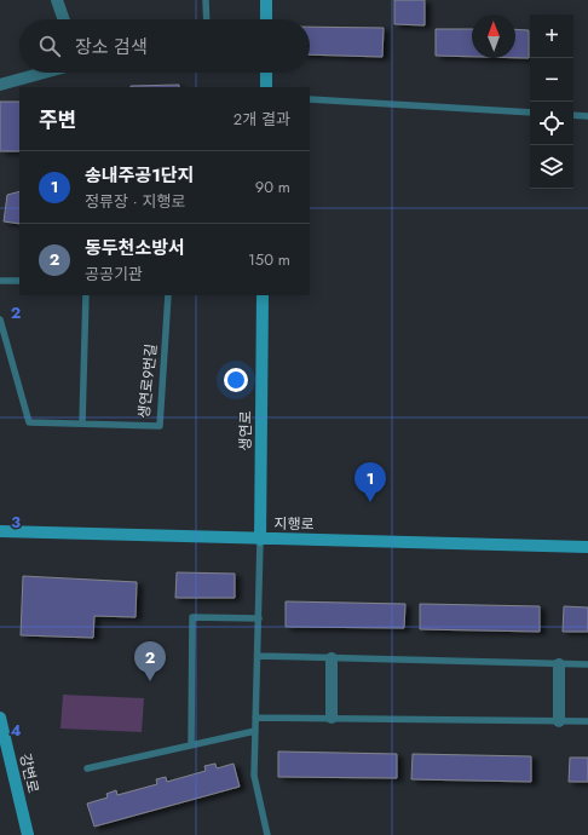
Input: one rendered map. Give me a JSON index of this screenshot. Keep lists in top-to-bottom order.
{
  "streets": {
    "street": ["생연로", "지행로", "강변로"],
    "lane": ["생연로9번길"]
  },
  "crossings": [
    ["생연로", "지행로"]
  ],
  "north": "top",
  "page": {
    "map_buttons": ["+", "−"],
    "search": "장소 검색",
    "heading": ["주변", "2개 결과"],
    "list": [
      {
        "mark": "1",
        "name": "송내주공1단지",
        "note": "정류장 · 지행로",
        "value": "90 m"
      },
      {
        "mark": "2",
        "name": "동두천소방서",
        "note": "공공기관",
        "value": "150 m"
      }
    ],
    "pins": ["1", "2"]
  },
  "grid": {
    "rows": ["2", "3", "4"]
  }
}
